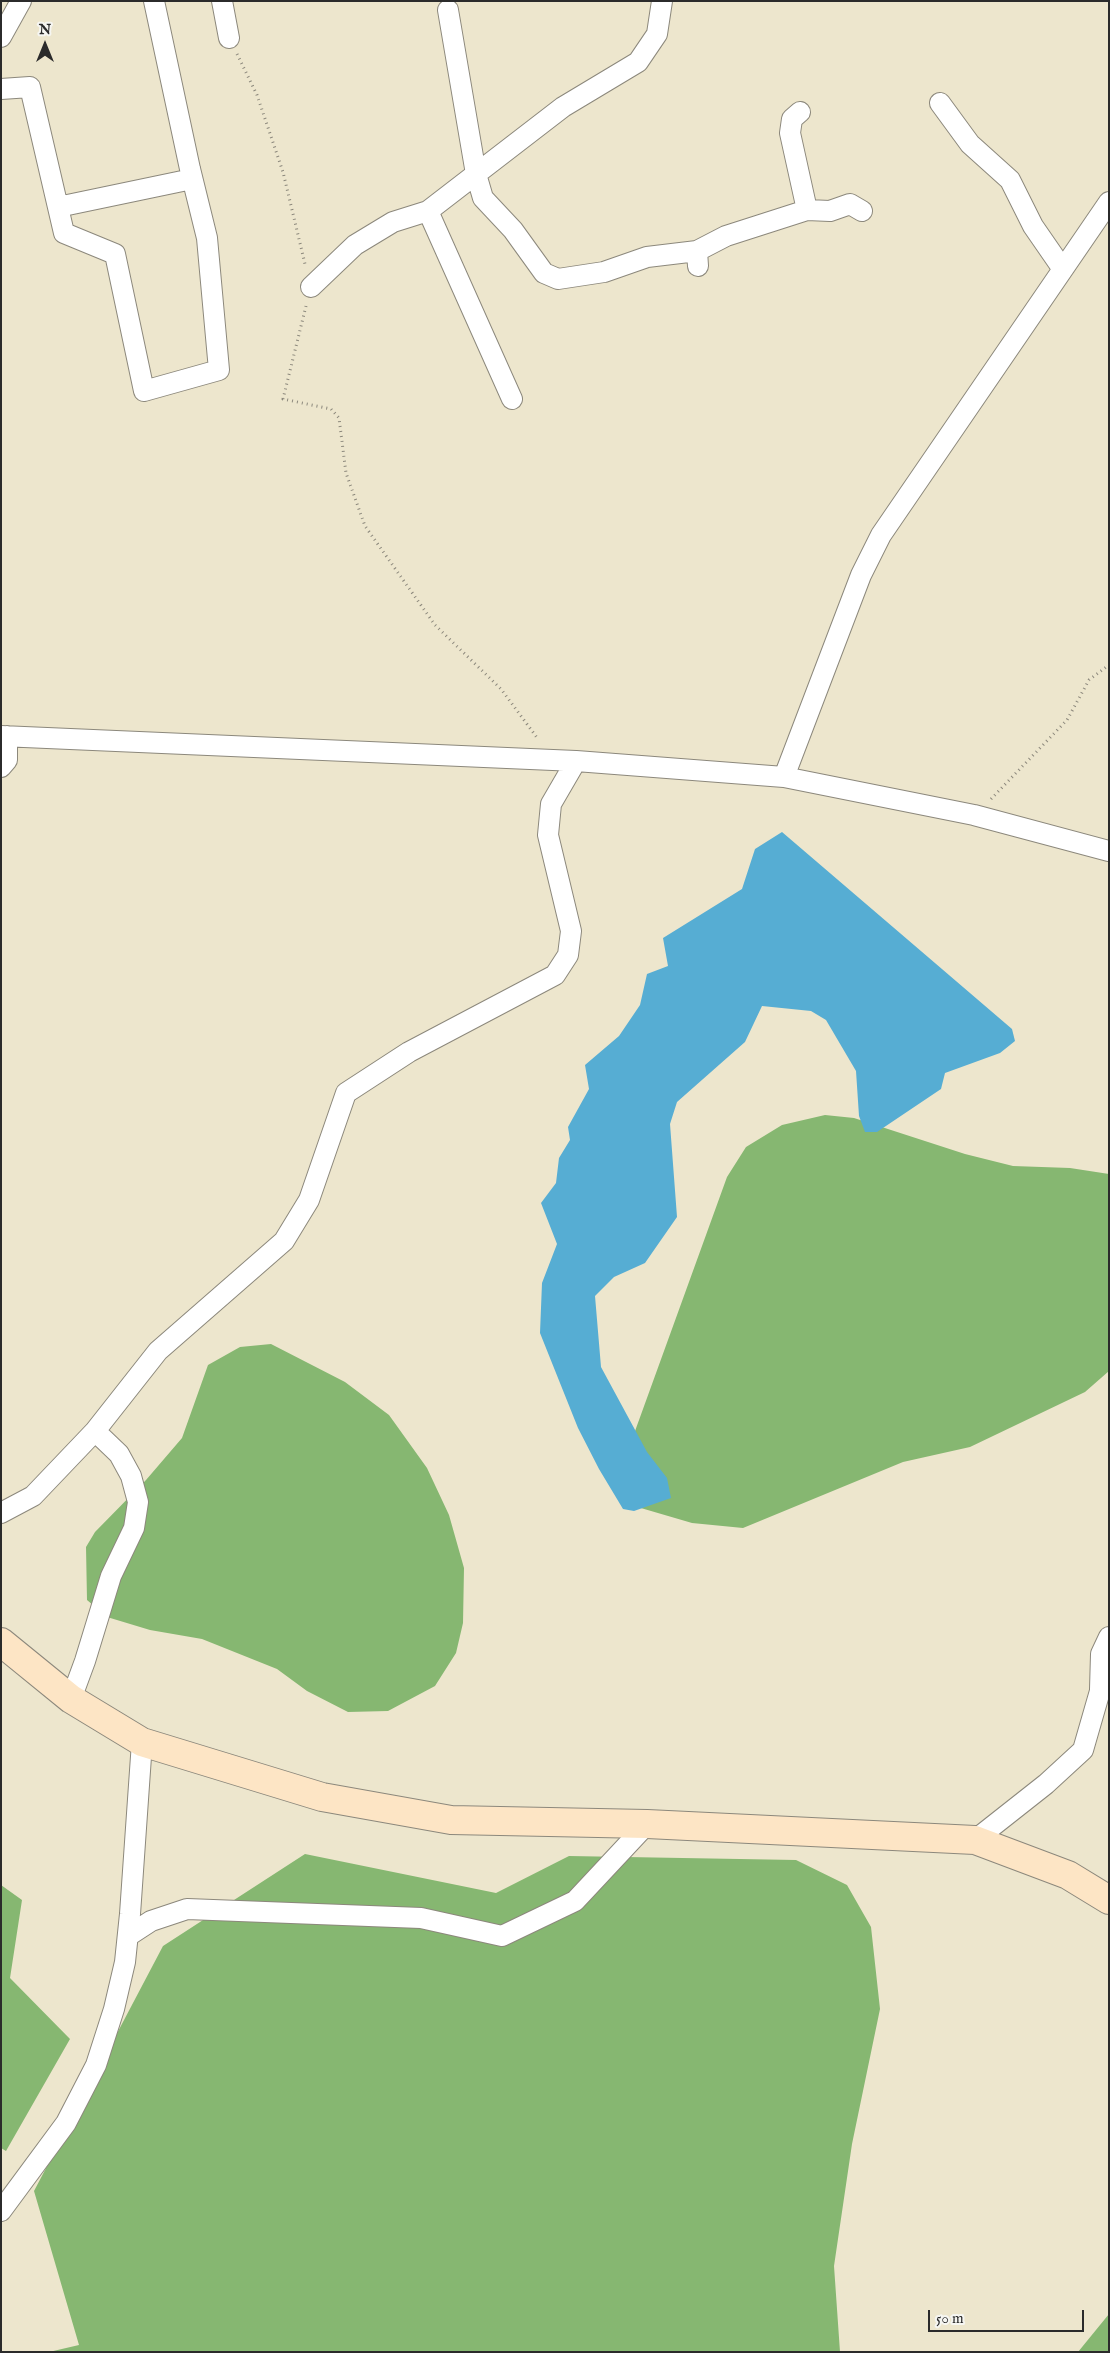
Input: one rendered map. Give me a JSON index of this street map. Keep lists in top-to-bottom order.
{
  "scale_bar": "50 m",
  "north": "top"
}
